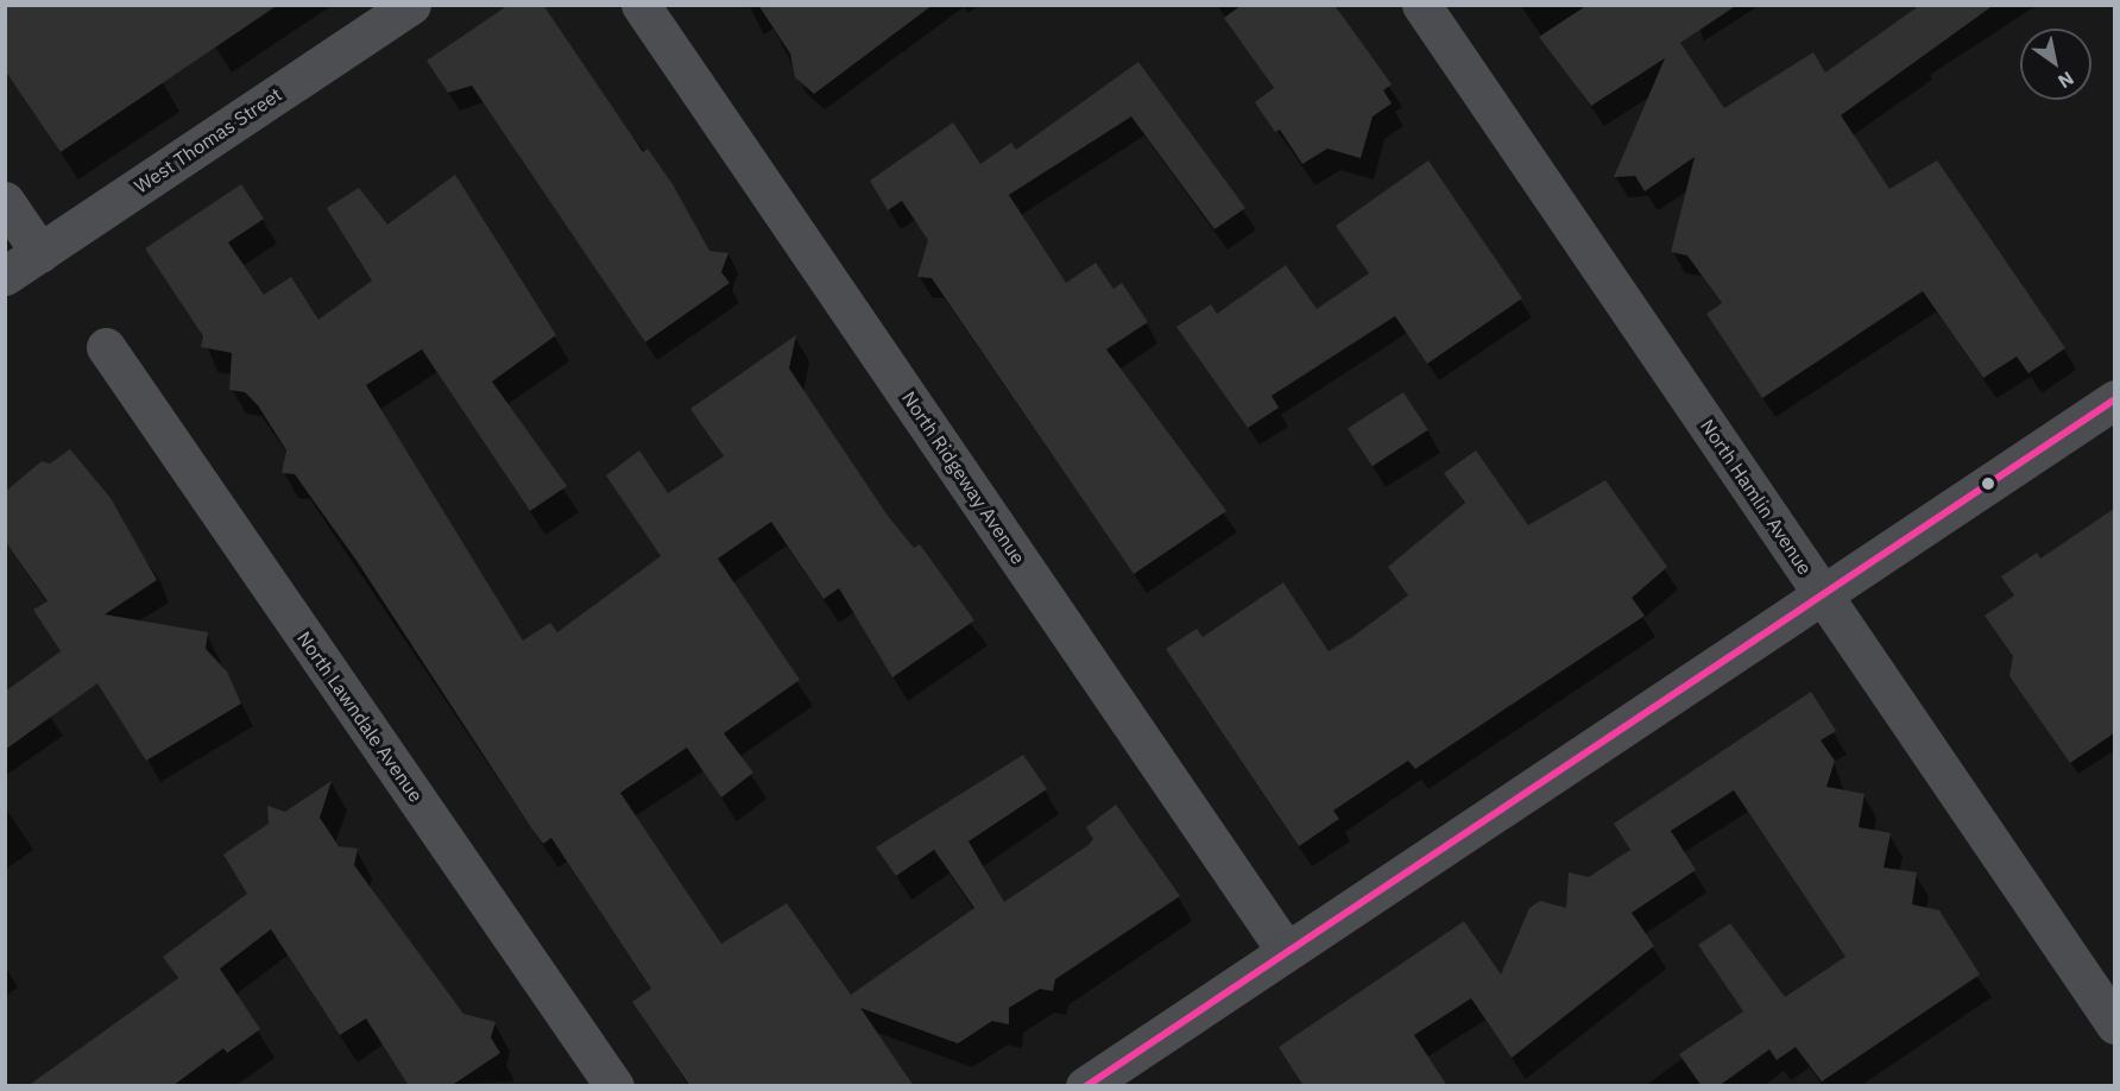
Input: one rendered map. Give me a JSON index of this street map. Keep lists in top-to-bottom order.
{
  "streets": {
    "main road": ["North Hamlin Avenue"],
    "street": ["West Thomas Street", "North Ridgeway Avenue", "North Lawndale Avenue"]
  },
  "north": "bottom right"
}
